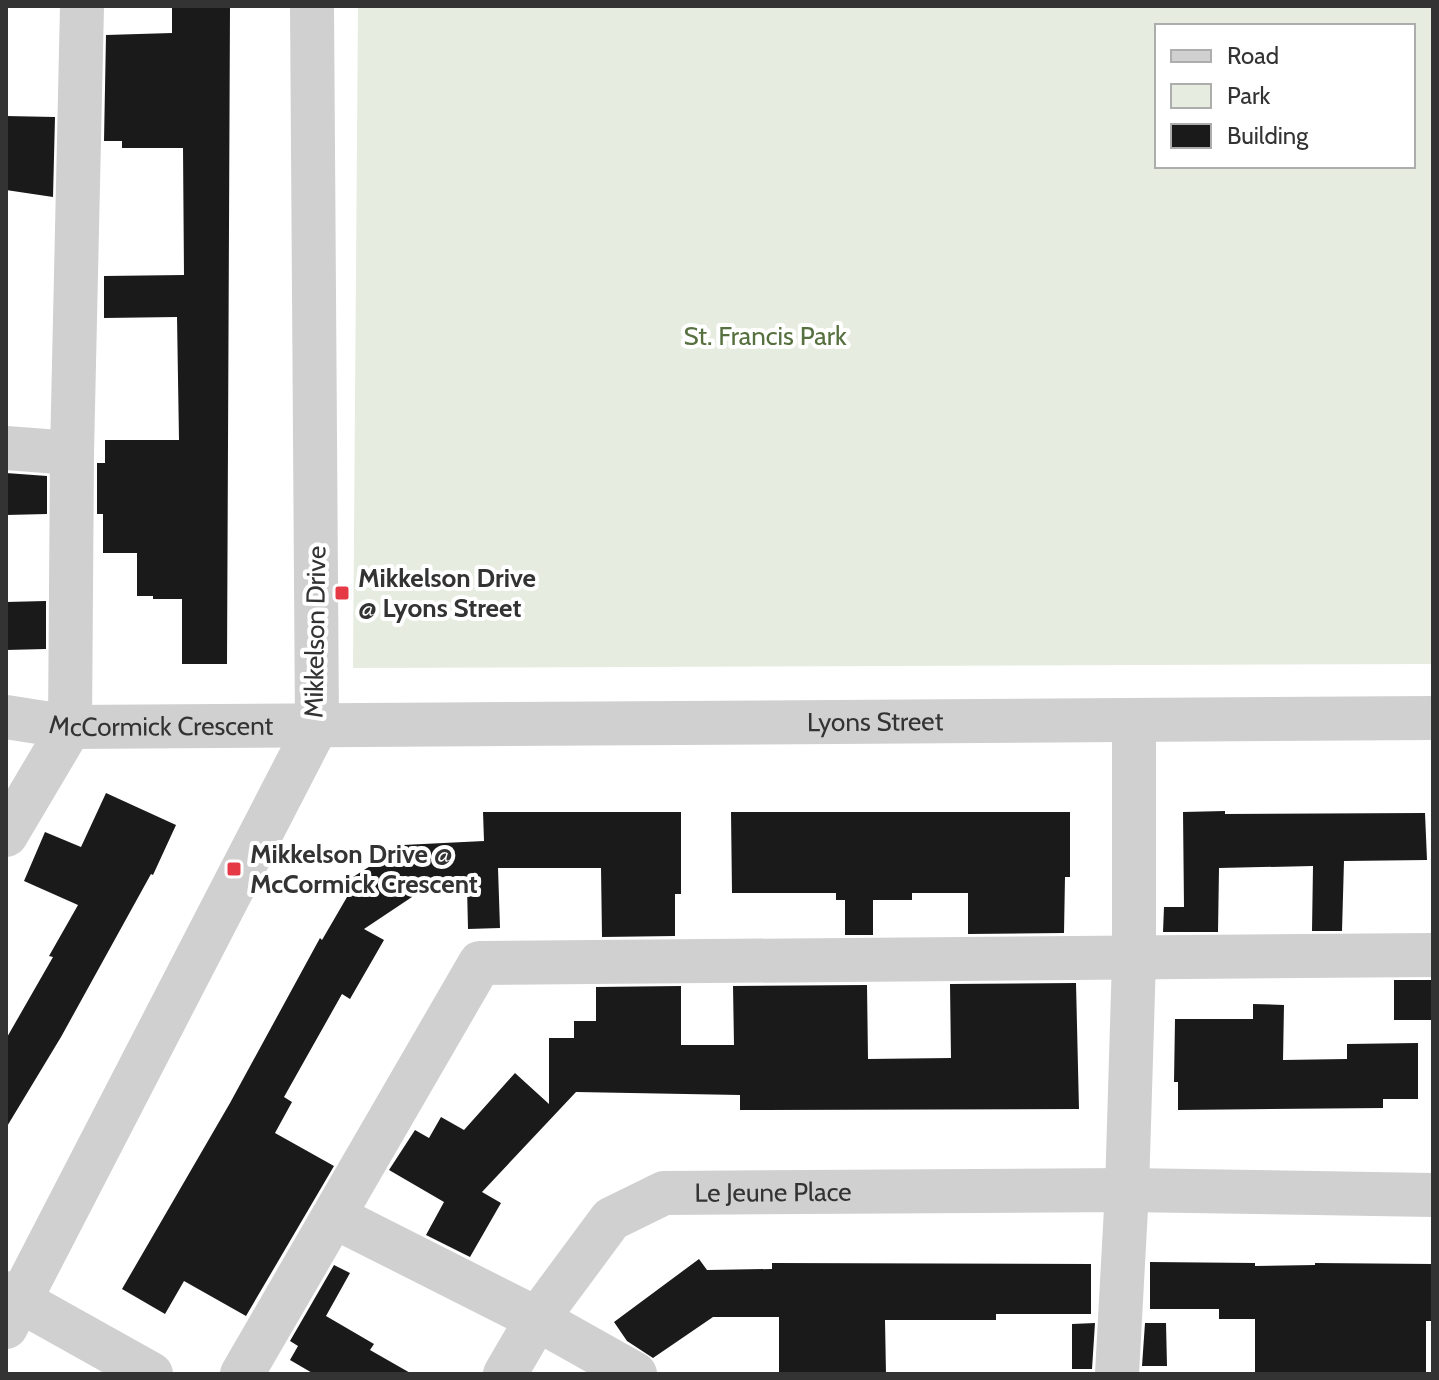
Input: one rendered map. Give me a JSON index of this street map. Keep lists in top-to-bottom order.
{
  "streets": {
    "street": [
      "Mikkelson Drive",
      "Lyons Street",
      "McCormick Crescent",
      "Le Jeune Place"
    ]
  },
  "crossings": [
    ["Mikkelson Drive", "Lyons Street"],
    ["Mikkelson Drive", "McCormick Crescent"],
    ["Lyons Street", "McCormick Crescent"]
  ],
  "parks": ["St. Francis Park"],
  "places": {
    "transit": ["Mikkelson Drive @ Lyons Street", "Mikkelson Drive @ McCormick Crescent"]
  },
  "legend": ["Road", "Park", "Building"]
}
